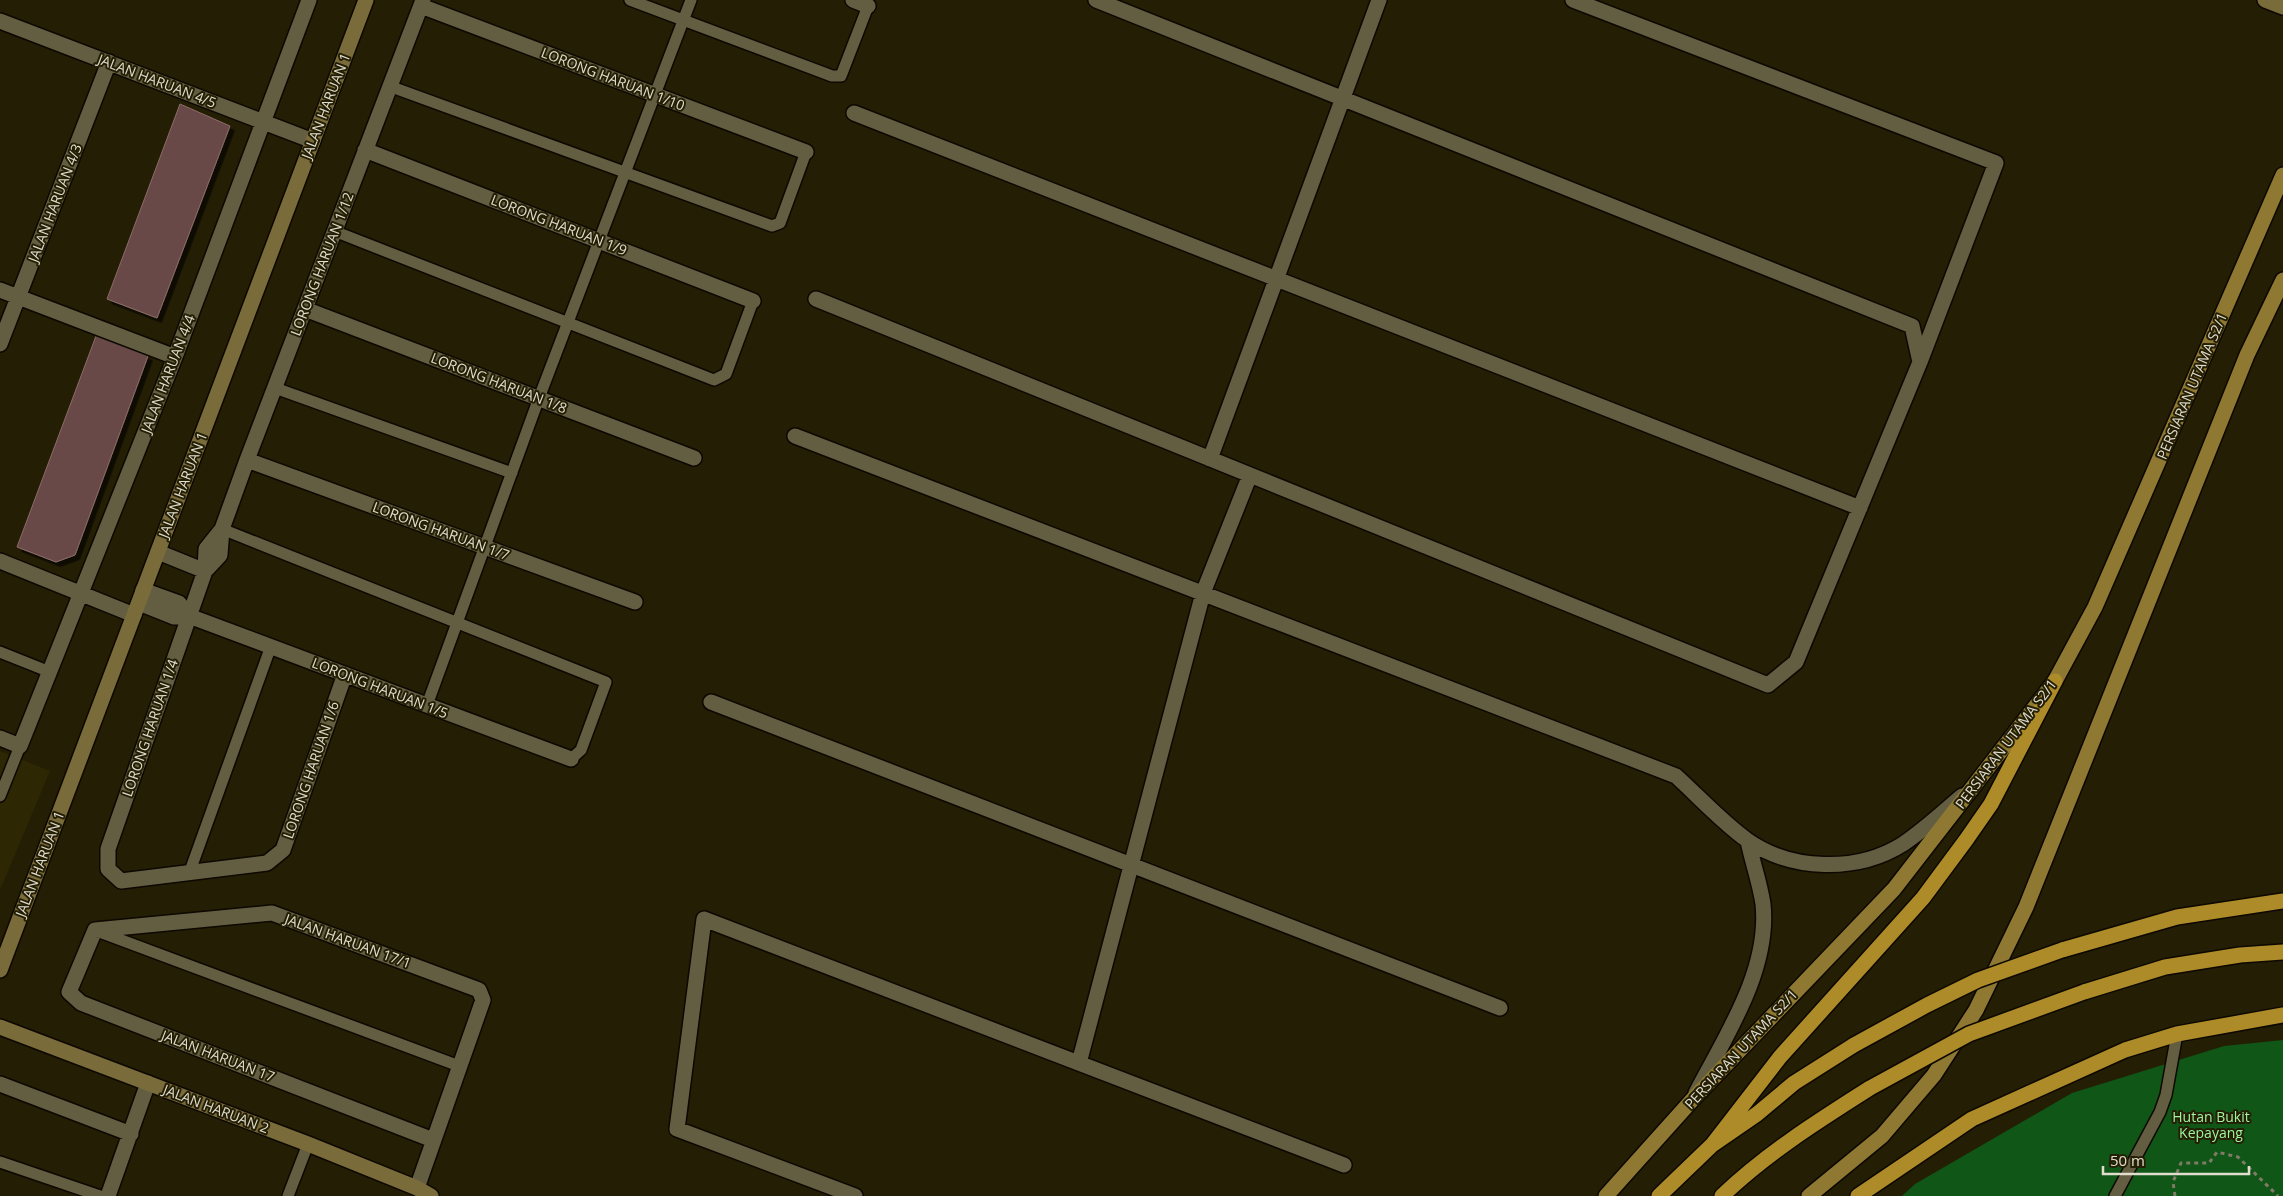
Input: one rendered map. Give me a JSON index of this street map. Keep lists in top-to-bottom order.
{
  "streets": {
    "main road": ["JALAN HARUAN 1", "PERSIARAN UTAMA S2/1", "JALAN HARUAN 2"],
    "street": [
      "LORONG HARUAN 1/10",
      "JALAN HARUAN 4/5",
      "JALAN HARUAN 4/3",
      "LORONG HARUAN 1/9",
      "LORONG HARUAN 1/12",
      "JALAN HARUAN 4/4",
      "LORONG HARUAN 1/8",
      "LORONG HARUAN 1/7",
      "LORONG HARUAN 1/5",
      "LORONG HARUAN 1/4",
      "LORONG HARUAN 1/6",
      "JALAN HARUAN 17/1",
      "JALAN HARUAN 17"
    ]
  },
  "crossings": [
    ["LORONG HARUAN 1/10", "LORONG HARUAN 1/12"],
    ["JALAN HARUAN 4/5", "JALAN HARUAN 1"],
    ["JALAN HARUAN 4/5", "JALAN HARUAN 4/3"],
    ["JALAN HARUAN 4/5", "JALAN HARUAN 4/4"],
    ["JALAN HARUAN 1", "LORONG HARUAN 1/5"],
    ["LORONG HARUAN 1/9", "LORONG HARUAN 1/12"],
    ["LORONG HARUAN 1/12", "LORONG HARUAN 1/8"],
    ["LORONG HARUAN 1/12", "LORONG HARUAN 1/7"],
    ["LORONG HARUAN 1/12", "LORONG HARUAN 1/4"],
    ["JALAN HARUAN 4/4", "LORONG HARUAN 1/5"],
    ["LORONG HARUAN 1/5", "LORONG HARUAN 1/4"],
    ["LORONG HARUAN 1/5", "LORONG HARUAN 1/6"],
    ["LORONG HARUAN 1/4", "LORONG HARUAN 1/6"],
    ["JALAN HARUAN 17/1", "JALAN HARUAN 17"]
  ],
  "parks": ["Hutan Bukit Kepayang"],
  "scale_bar": "50 m"
}
